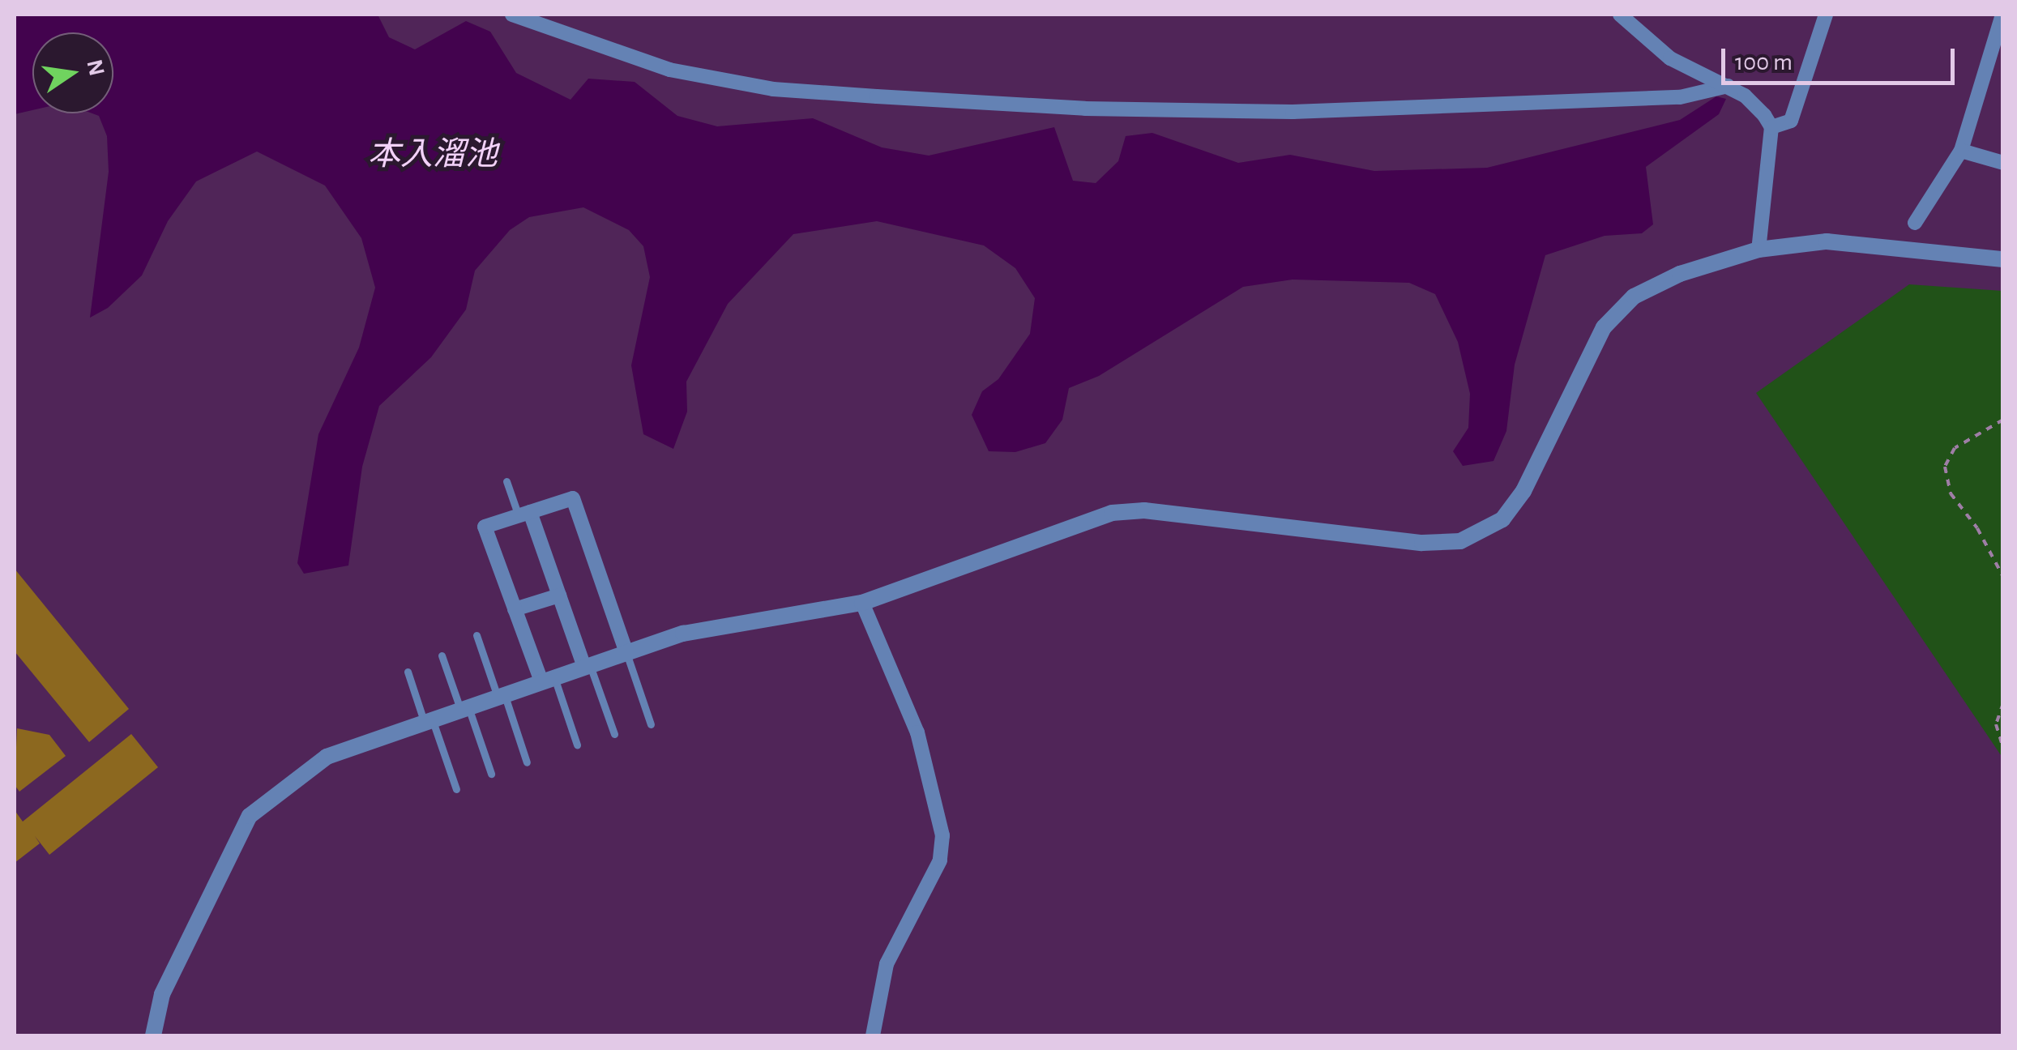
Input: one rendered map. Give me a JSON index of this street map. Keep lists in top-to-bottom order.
{
  "water": ["本入溜池"],
  "scale_bar": "100 m",
  "north": "right"
}
